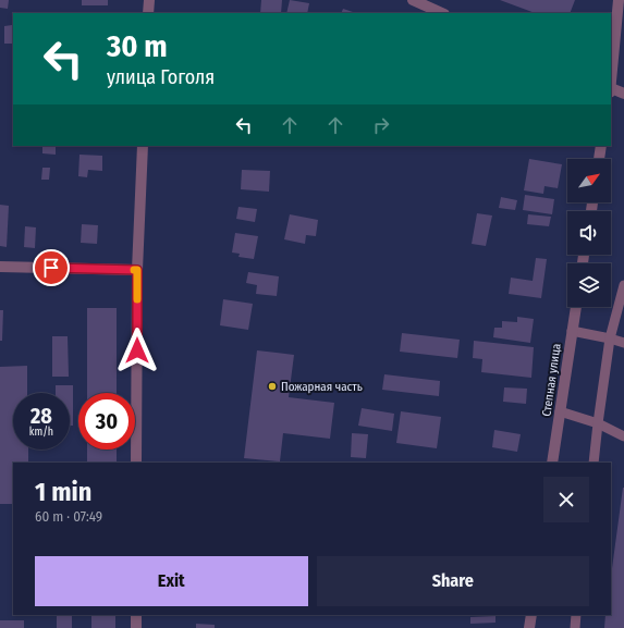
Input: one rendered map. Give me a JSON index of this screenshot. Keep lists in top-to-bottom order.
{
  "streets": {
    "street": ["Степная улица"]
  },
  "places": ["Пожарная часть"],
  "north": "top right",
  "page": {
    "turn": ["30 m", "улица Гоголя"],
    "speed": "28 km/h",
    "limit": "30",
    "heading": ["1 min", "60 m · 07:49"],
    "buttons": ["Exit", "Share"]
  }
}
